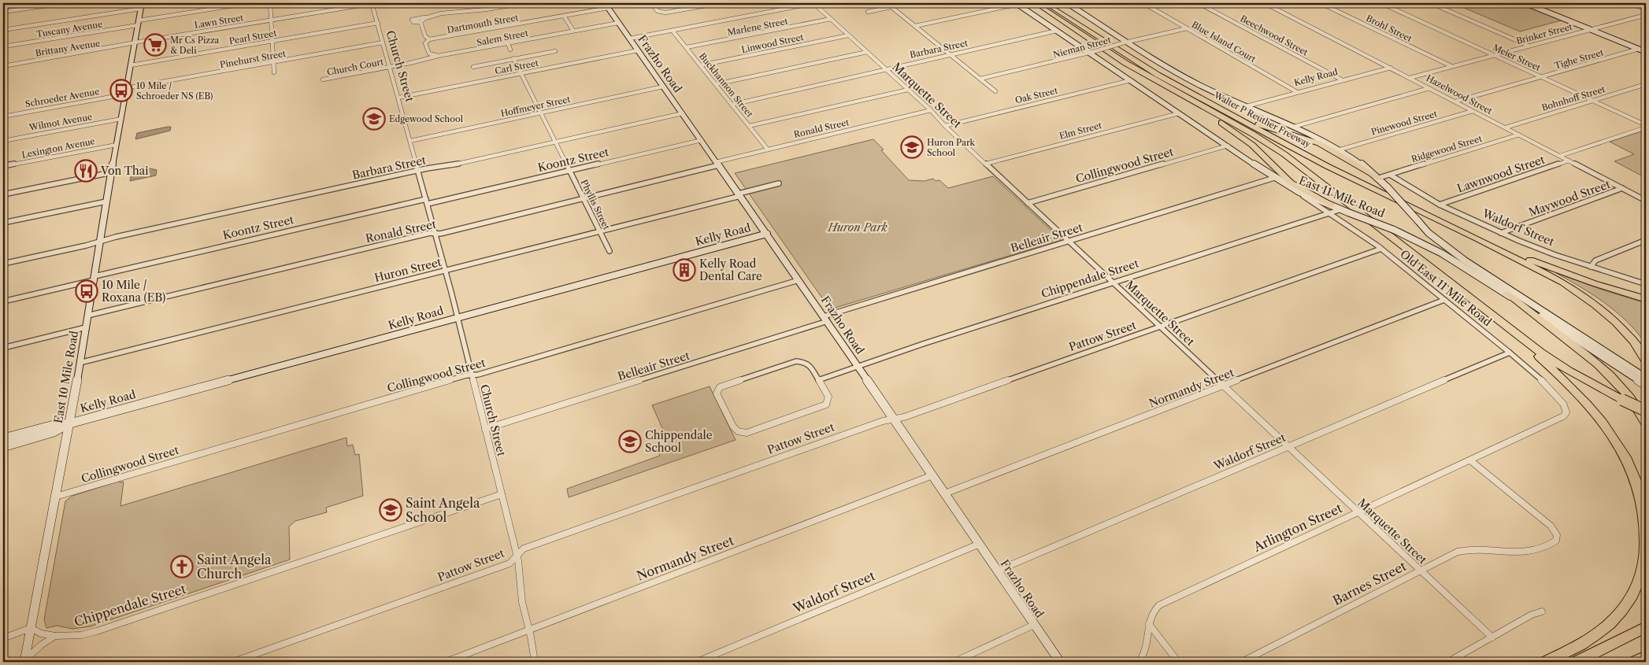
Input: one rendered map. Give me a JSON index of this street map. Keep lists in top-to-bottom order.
{
  "streets": {
    "highway": ["Walter P Reuther Freeway"],
    "main road": [
      "Frazho Road",
      "Kelly Road",
      "East 11 Mile Road",
      "East 10 Mile Road"
    ],
    "street": [
      "Lawn Street",
      "Dartmouth Street",
      "Marlene Street",
      "Brohl Street",
      "Tuscany Avenue",
      "Brinker Street",
      "Beechwood Street",
      "Pearl Street",
      "Salem Street",
      "Blue Island Court",
      "Linwood Street",
      "Nieman Street",
      "Brittany Avenue",
      "Barbara Street",
      "Meier Street",
      "Pinehurst Street",
      "Tighe Street",
      "Church Street",
      "Church Court",
      "Carl Street",
      "Buckhannon Street",
      "Hazelwood Street",
      "Marquette Street",
      "Oak Street",
      "Schroeder Avenue",
      "Bohnhoff Street",
      "Hoffmeyer Street",
      "Wilmot Avenue",
      "Pinewood Street",
      "Ronald Street",
      "Elm Street",
      "Lexington Avenue",
      "Ridgewood Street",
      "Koontz Street",
      "Collingwood Street",
      "Lawnwood Street",
      "Maywood Street",
      "Phyllis Street",
      "Waldorf Street",
      "Belleair Street",
      "Huron Street",
      "Chippendale Street",
      "Old East 11 Mile Road",
      "Pattow Street",
      "Normandy Street",
      "Arlington Street",
      "Barnes Street"
    ]
  },
  "crossings": [
    ["Lawn Street", "Brittany Avenue"],
    ["Lawn Street", "Church Street"],
    ["Lawn Street", "East 10 Mile Road"],
    ["Dartmouth Street", "Frazho Road"],
    ["Marlene Street", "Buckhannon Street"],
    ["Marlene Street", "Marquette Street"],
    ["Brohl Street", "Brinker Street"],
    ["Tuscany Avenue", "East 10 Mile Road"],
    ["Brinker Street", "Meier Street"],
    ["Brinker Street", "Hazelwood Street"],
    ["Beechwood Street", "Kelly Road"],
    ["Pearl Street", "Church Street"],
    ["Pearl Street", "East 10 Mile Road"],
    ["Salem Street", "Frazho Road"],
    ["Salem Street", "Church Street"],
    ["Salem Street", "Church Court"],
    ["Blue Island Court", "Nieman Street"],
    ["Blue Island Court", "Kelly Road"],
    ["Linwood Street", "Buckhannon Street"],
    ["Linwood Street", "Marquette Street"],
    ["Nieman Street", "East 11 Mile Road"],
    ["Brittany Avenue", "East 10 Mile Road"],
    ["Barbara Street", "Frazho Road"],
    ["Barbara Street", "Church Street"],
    ["Barbara Street", "Buckhannon Street"],
    ["Barbara Street", "Marquette Street"],
    ["Barbara Street", "East 11 Mile Road"],
    ["Barbara Street", "Phyllis Street"],
    ["Barbara Street", "East 10 Mile Road"],
    ["Meier Street", "Tighe Street"],
    ["Meier Street", "Bohnhoff Street"],
    ["Pinehurst Street", "Church Street"],
    ["Pinehurst Street", "Schroeder Avenue"],
    ["Pinehurst Street", "East 10 Mile Road"],
    ["Tighe Street", "Hazelwood Street"],
    ["Frazho Road", "Carl Street"],
    ["Frazho Road", "Kelly Road"],
    ["Frazho Road", "Hoffmeyer Street"],
    ["Frazho Road", "Ronald Street"],
    ["Frazho Road", "Koontz Street"],
    ["Frazho Road", "Collingwood Street"],
    ["Frazho Road", "Waldorf Street"],
    ["Frazho Road", "Belleair Street"],
    ["Frazho Road", "Huron Street"],
    ["Frazho Road", "Chippendale Street"],
    ["Frazho Road", "Pattow Street"],
    ["Frazho Road", "Normandy Street"],
    ["Church Street", "Church Court"],
    ["Church Street", "Carl Street"],
    ["Church Street", "Kelly Road"],
    ["Church Street", "Hoffmeyer Street"],
    ["Church Street", "Ronald Street"],
    ["Church Street", "Koontz Street"],
    ["Church Street", "Collingwood Street"],
    ["Church Street", "Belleair Street"],
    ["Church Street", "Huron Street"],
    ["Church Street", "Chippendale Street"],
    ["Church Street", "Pattow Street"],
    ["Church Street", "Normandy Street"],
    ["Carl Street", "Phyllis Street"],
    ["Kelly Road", "Hazelwood Street"],
    ["Kelly Road", "East 11 Mile Road"],
    ["Kelly Road", "East 10 Mile Road"],
    ["Buckhannon Street", "Ronald Street"],
    ["Hazelwood Street", "Bohnhoff Street"],
    ["Hazelwood Street", "Pinewood Street"],
    ["Hazelwood Street", "Ridgewood Street"],
    ["Hazelwood Street", "Lawnwood Street"],
    ["Hazelwood Street", "Maywood Street"],
    ["Marquette Street", "Oak Street"],
    ["Marquette Street", "Ronald Street"],
    ["Marquette Street", "Elm Street"],
    ["Marquette Street", "Collingwood Street"],
    ["Marquette Street", "Waldorf Street"],
    ["Marquette Street", "Belleair Street"],
    ["Marquette Street", "Chippendale Street"],
    ["Marquette Street", "Pattow Street"],
    ["Marquette Street", "Normandy Street"],
    ["Marquette Street", "Arlington Street"],
    ["Marquette Street", "Barnes Street"],
    ["Oak Street", "East 11 Mile Road"],
    ["Schroeder Avenue", "East 10 Mile Road"],
    ["Hoffmeyer Street", "Phyllis Street"],
    ["Wilmot Avenue", "East 10 Mile Road"],
    ["Pinewood Street", "East 11 Mile Road"],
    ["Ronald Street", "Phyllis Street"],
    ["Ronald Street", "East 10 Mile Road"],
    ["Elm Street", "East 11 Mile Road"],
    ["Lexington Avenue", "East 10 Mile Road"],
    ["Ridgewood Street", "East 11 Mile Road"],
    ["Ridgewood Street", "Waldorf Street"],
    ["Koontz Street", "Phyllis Street"],
    ["Koontz Street", "East 10 Mile Road"],
    ["Collingwood Street", "East 11 Mile Road"],
    ["Collingwood Street", "East 10 Mile Road"],
    ["Lawnwood Street", "Waldorf Street"],
    ["East 11 Mile Road", "Belleair Street"],
    ["East 11 Mile Road", "Chippendale Street"],
    ["East 11 Mile Road", "Old East 11 Mile Road"],
    ["Maywood Street", "Waldorf Street"],
    ["Phyllis Street", "Huron Street"],
    ["Waldorf Street", "Old East 11 Mile Road"],
    ["Huron Street", "East 10 Mile Road"],
    ["Chippendale Street", "Old East 11 Mile Road"],
    ["Chippendale Street", "East 10 Mile Road"],
    ["Old East 11 Mile Road", "Pattow Street"],
    ["Old East 11 Mile Road", "Normandy Street"],
    ["Old East 11 Mile Road", "Arlington Street"],
    ["Arlington Street", "Barnes Street"]
  ],
  "parks": ["Huron Park"],
  "places": {
    "supermarket": ["Mr Cs Pizza & Deli"],
    "bus stop": ["10 Mile / Schroeder NS (EB)", "10 Mile / Roxana (EB)"],
    "school or university": [
      "Edgewood School",
      "Huron Park School",
      "Chippendale School",
      "Saint Angela School"
    ],
    "restaurant": ["Von Thai"],
    "building": ["Kelly Road Dental Care"],
    "church": ["Saint Angela Church"]
  }
}
